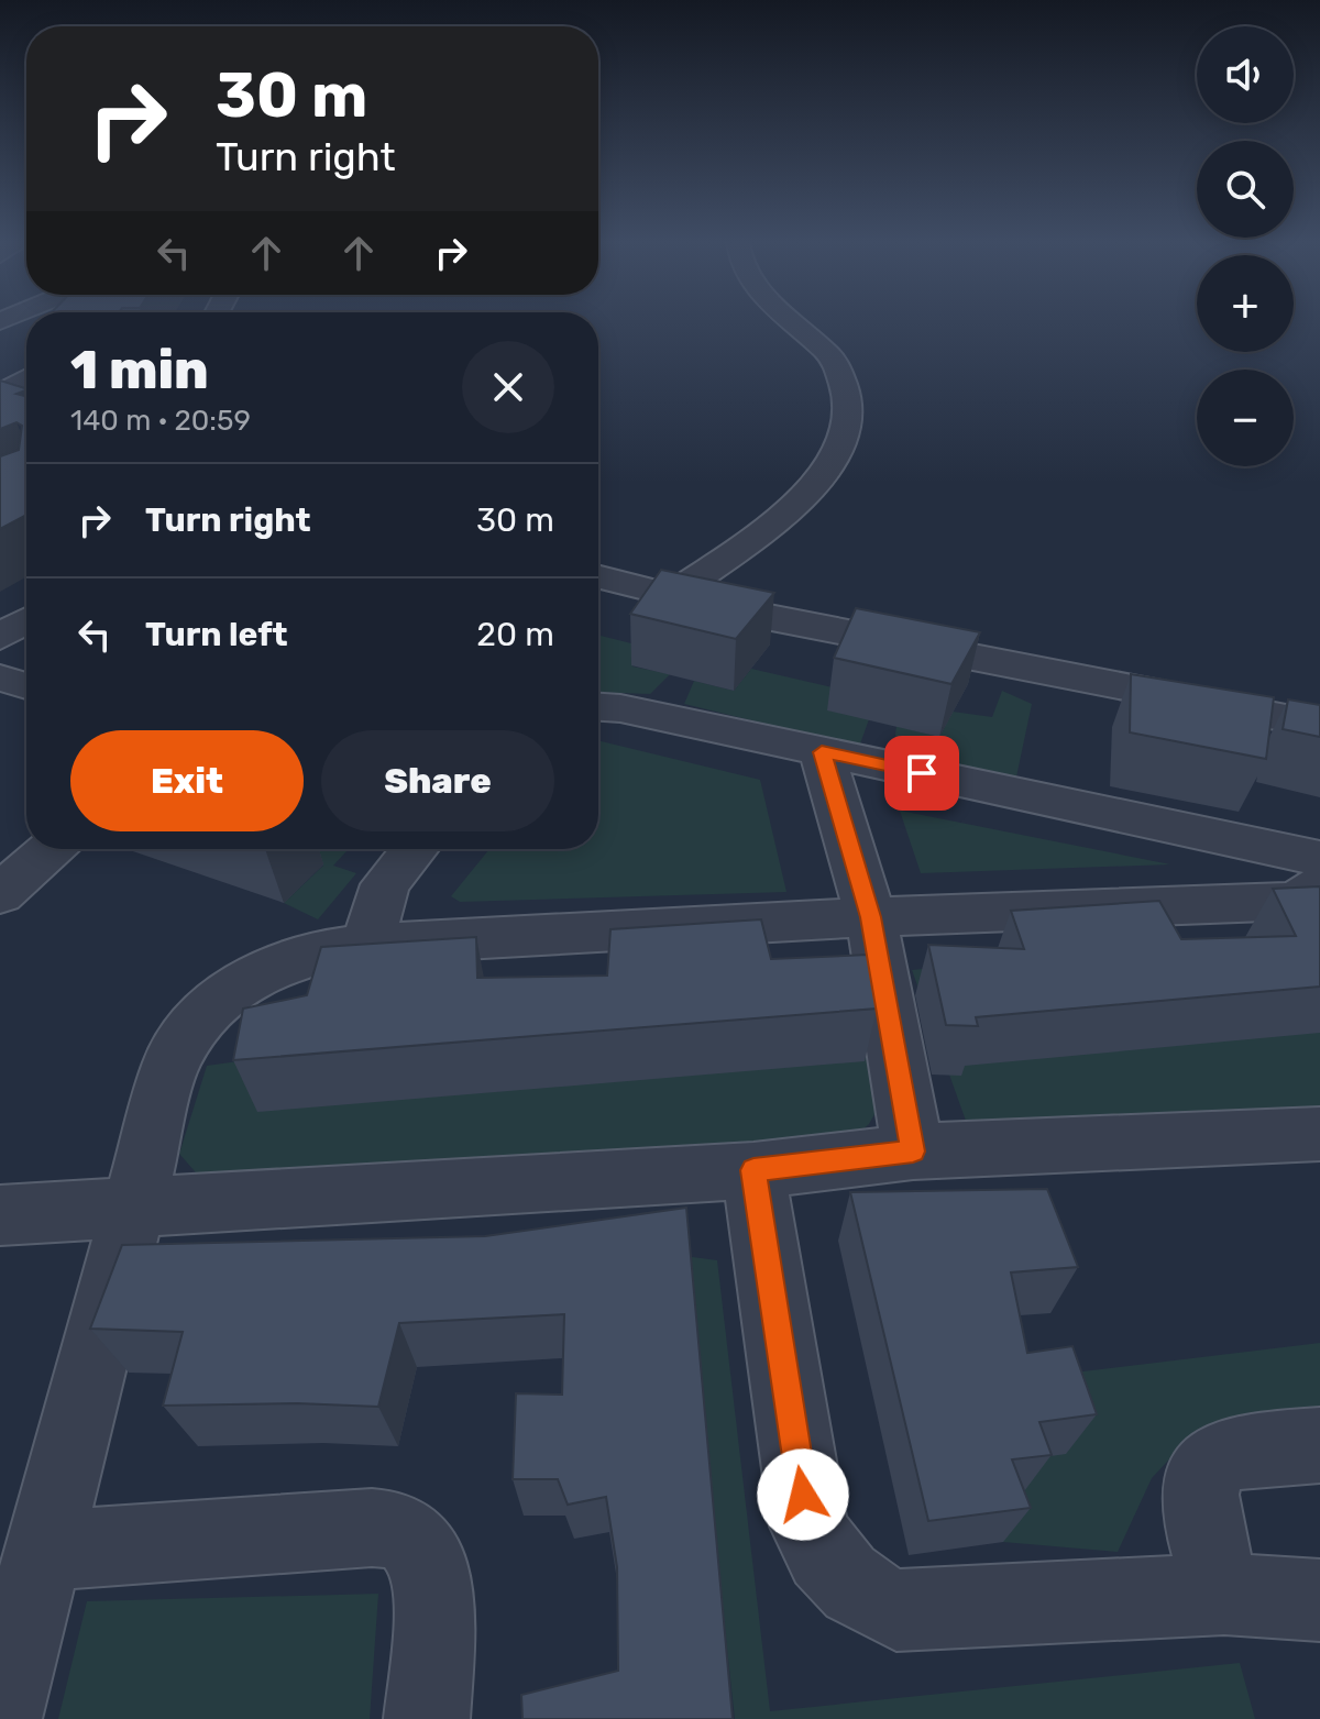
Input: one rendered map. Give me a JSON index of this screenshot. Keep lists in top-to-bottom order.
{
  "page": {
    "map_buttons": ["+", "−"],
    "turn": ["30 m", "Turn right"],
    "heading": ["1 min", "140 m · 20:59"],
    "list": [
      {
        "name": "Turn right",
        "value": "30 m"
      },
      {
        "name": "Turn left",
        "value": "20 m"
      }
    ],
    "buttons": ["Exit", "Share"]
  }
}
